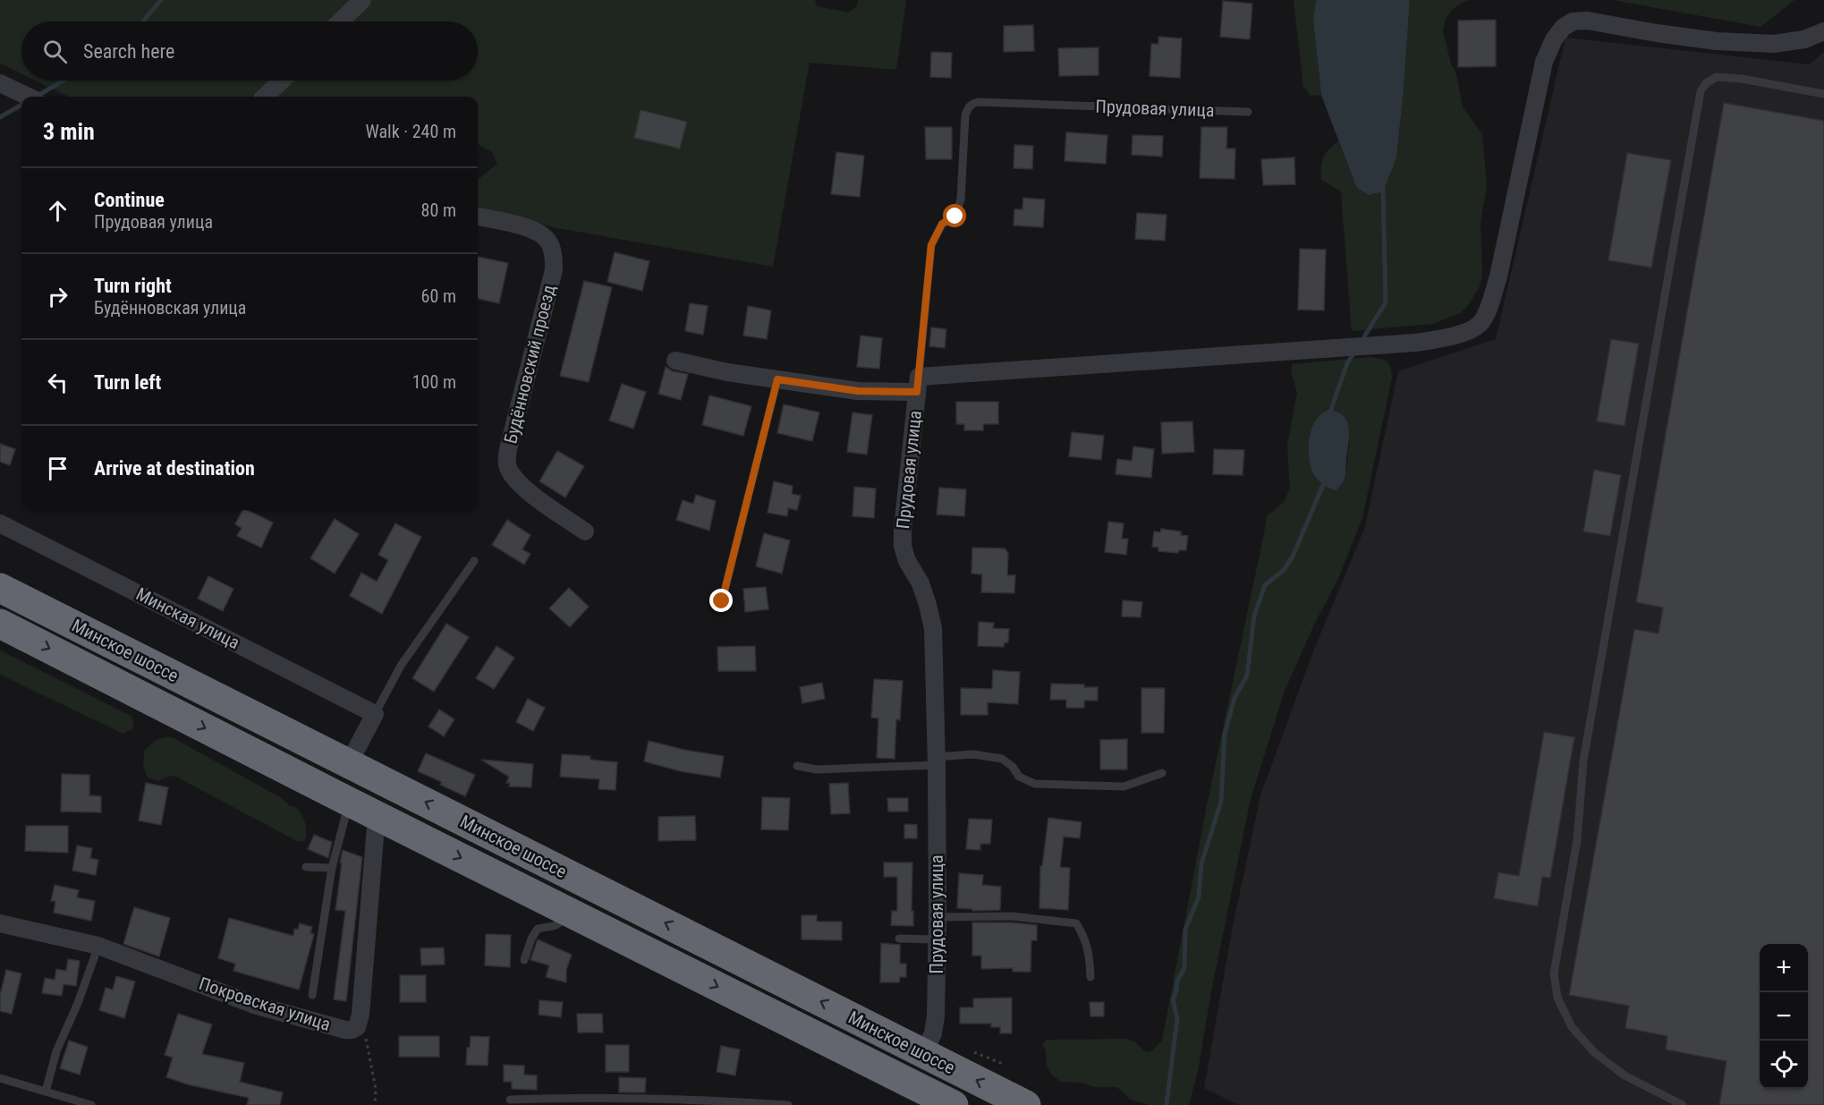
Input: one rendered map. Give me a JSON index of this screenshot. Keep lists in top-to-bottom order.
{
  "streets": {
    "highway": ["Минское шоссе"],
    "street": [
      "Прудовая улица",
      "Будённовский проезд",
      "Минская улица",
      "Покровская улица"
    ]
  },
  "crossings": [
    ["Прудовая улица", "Минское шоссе"],
    ["Минское шоссе", "Покровская улица"]
  ],
  "page": {
    "search": "Search here",
    "heading": ["3 min", "Walk · 240 m"],
    "list": [
      ["Continue", "Прудовая улица", "80 m"],
      ["Turn right", "Будённовская улица", "60 m"],
      ["Turn left", "100 m"],
      "Arrive at destination"
    ],
    "map_buttons": ["+", "−"]
  }
}
